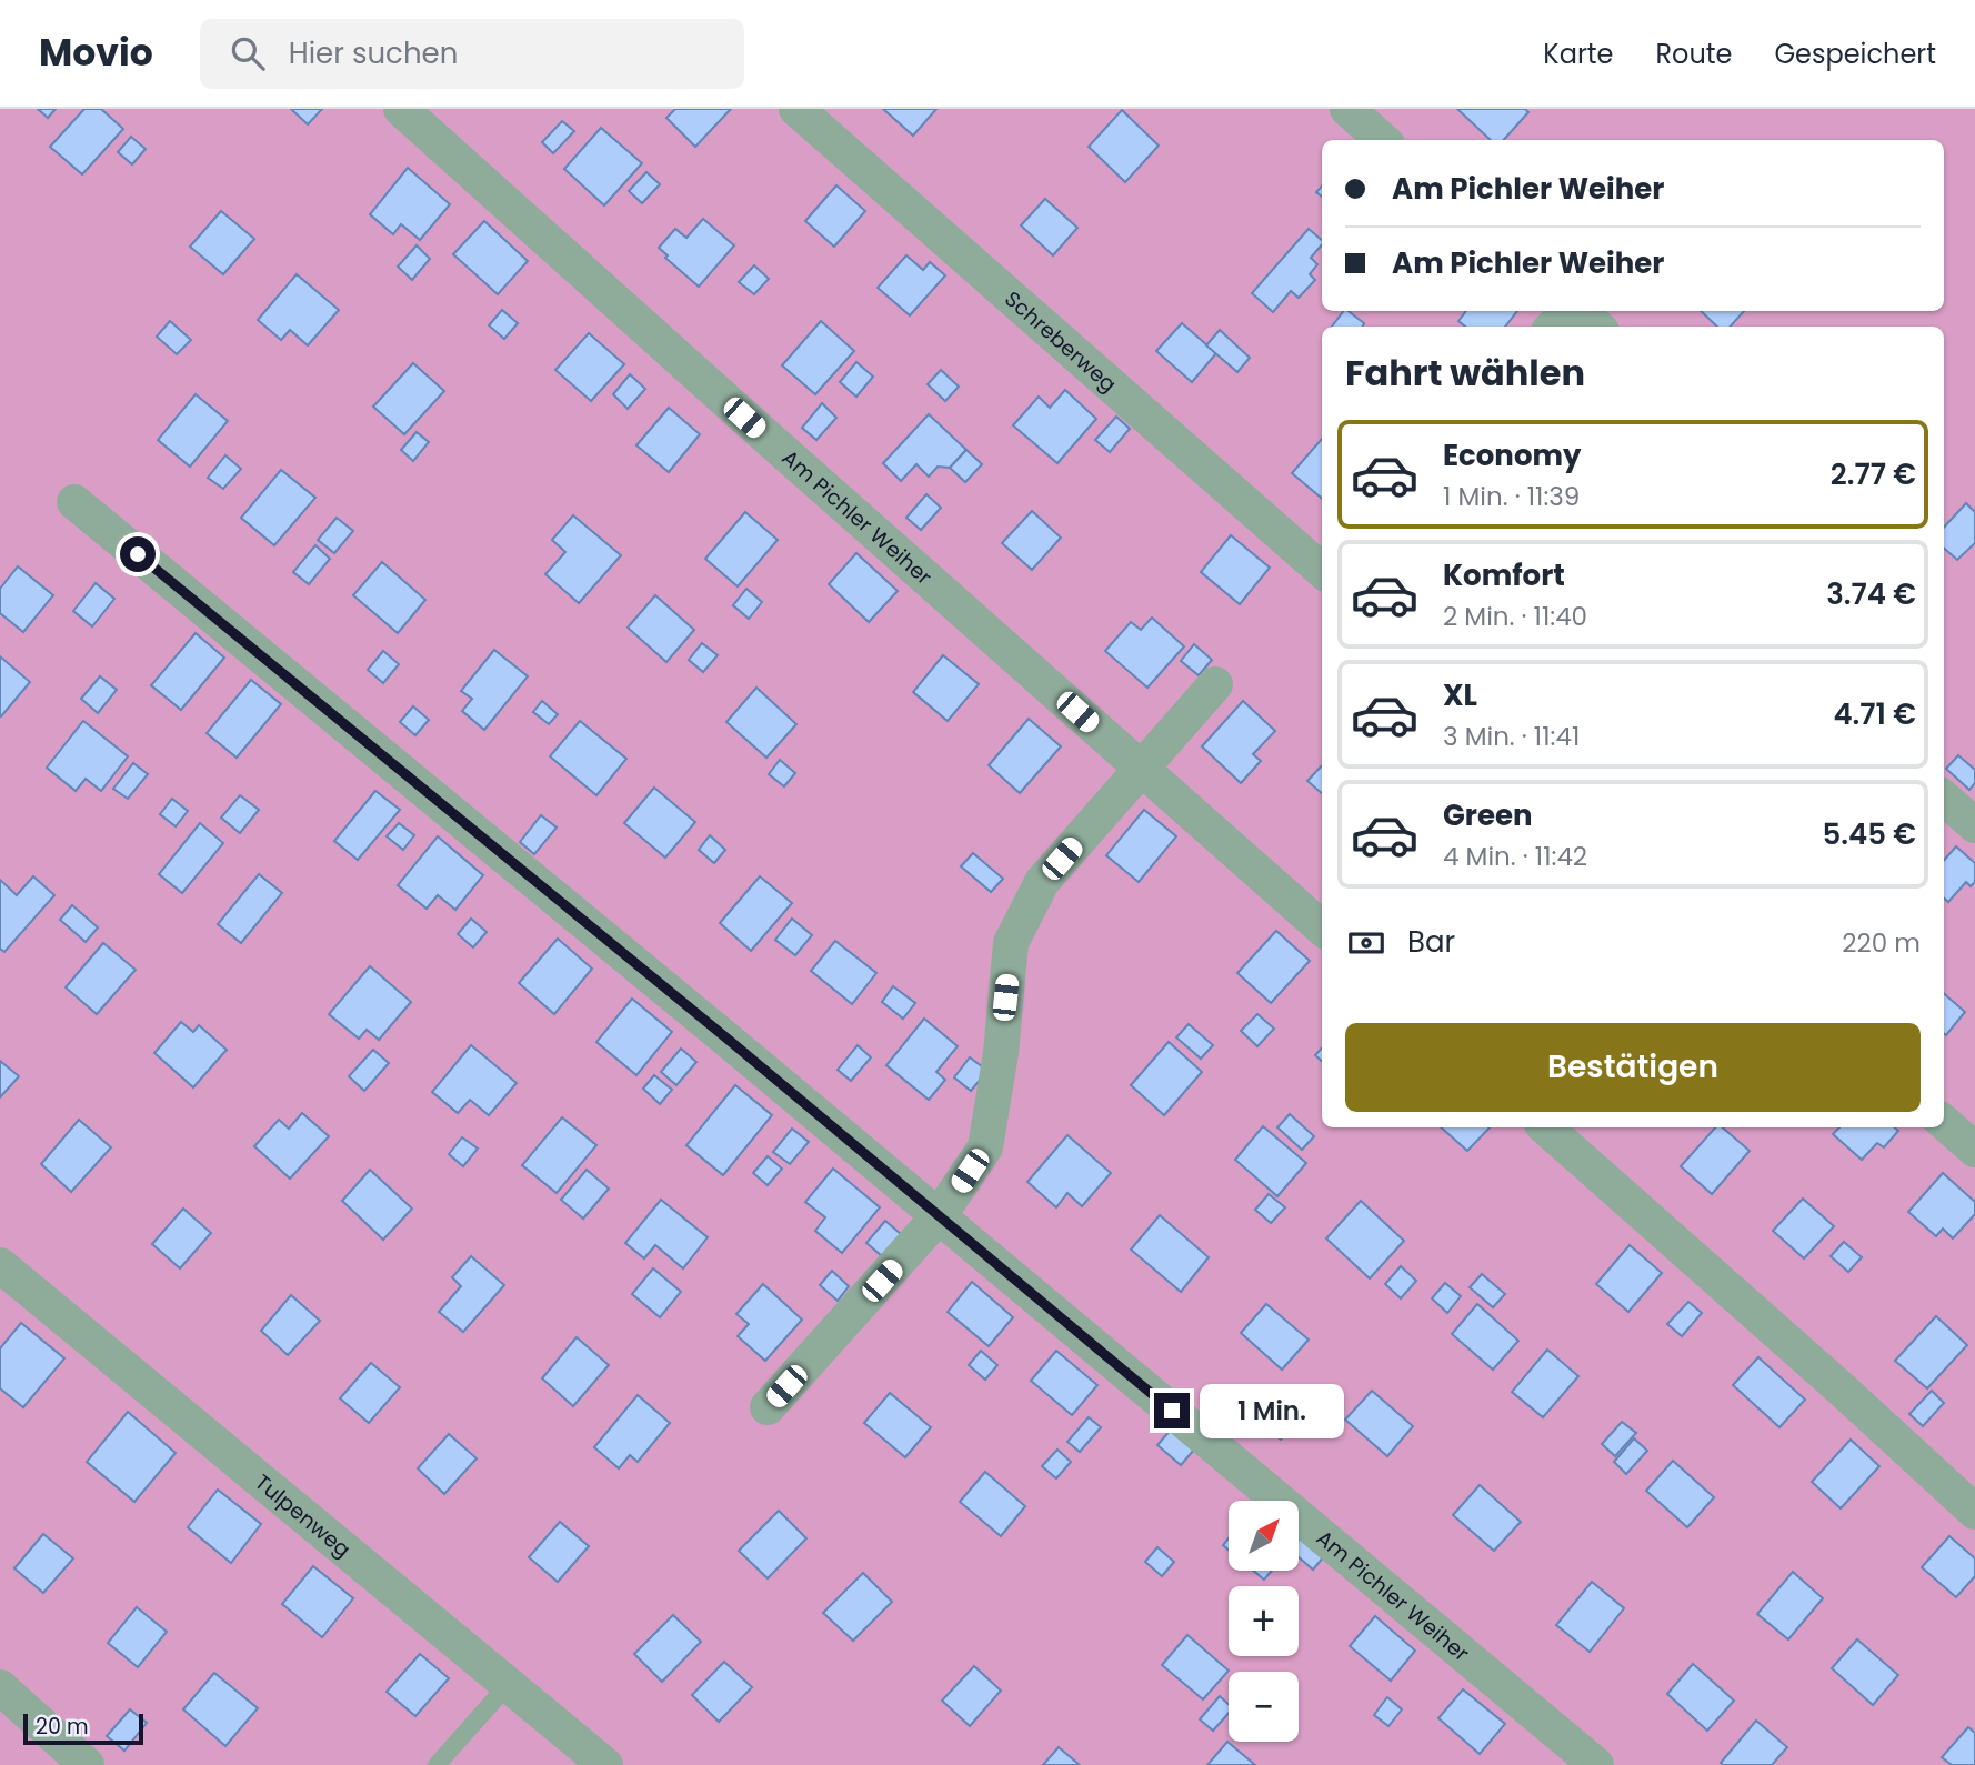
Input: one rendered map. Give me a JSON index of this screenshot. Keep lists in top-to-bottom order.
{
  "streets": {
    "street": ["Schreberweg", "Am Pichler Weiher", "Tulpenweg"]
  },
  "scale_bar": "20 m",
  "north": "top right",
  "page": {
    "header": "Movio",
    "search": "Hier suchen",
    "nav": ["Karte", "Route", "Gespeichert"],
    "banner": ["Am Pichler Weiher", "Am Pichler Weiher"],
    "heading": "Fahrt wählen",
    "list": [
      {
        "name": "Economy",
        "note": "1 Min. · 11:39",
        "value": "2.77 €"
      },
      {
        "name": "Komfort",
        "note": "2 Min. · 11:40",
        "value": "3.74 €"
      },
      {
        "name": "XL",
        "note": "3 Min. · 11:41",
        "value": "4.71 €"
      },
      {
        "name": "Green",
        "note": "4 Min. · 11:42",
        "value": "5.45 €"
      }
    ],
    "pay": ["Bar", "220 m"],
    "buttons": "Bestätigen",
    "bubble": "1 Min.",
    "map_buttons": ["+", "−"],
    "scale": "20 m"
  }
}
